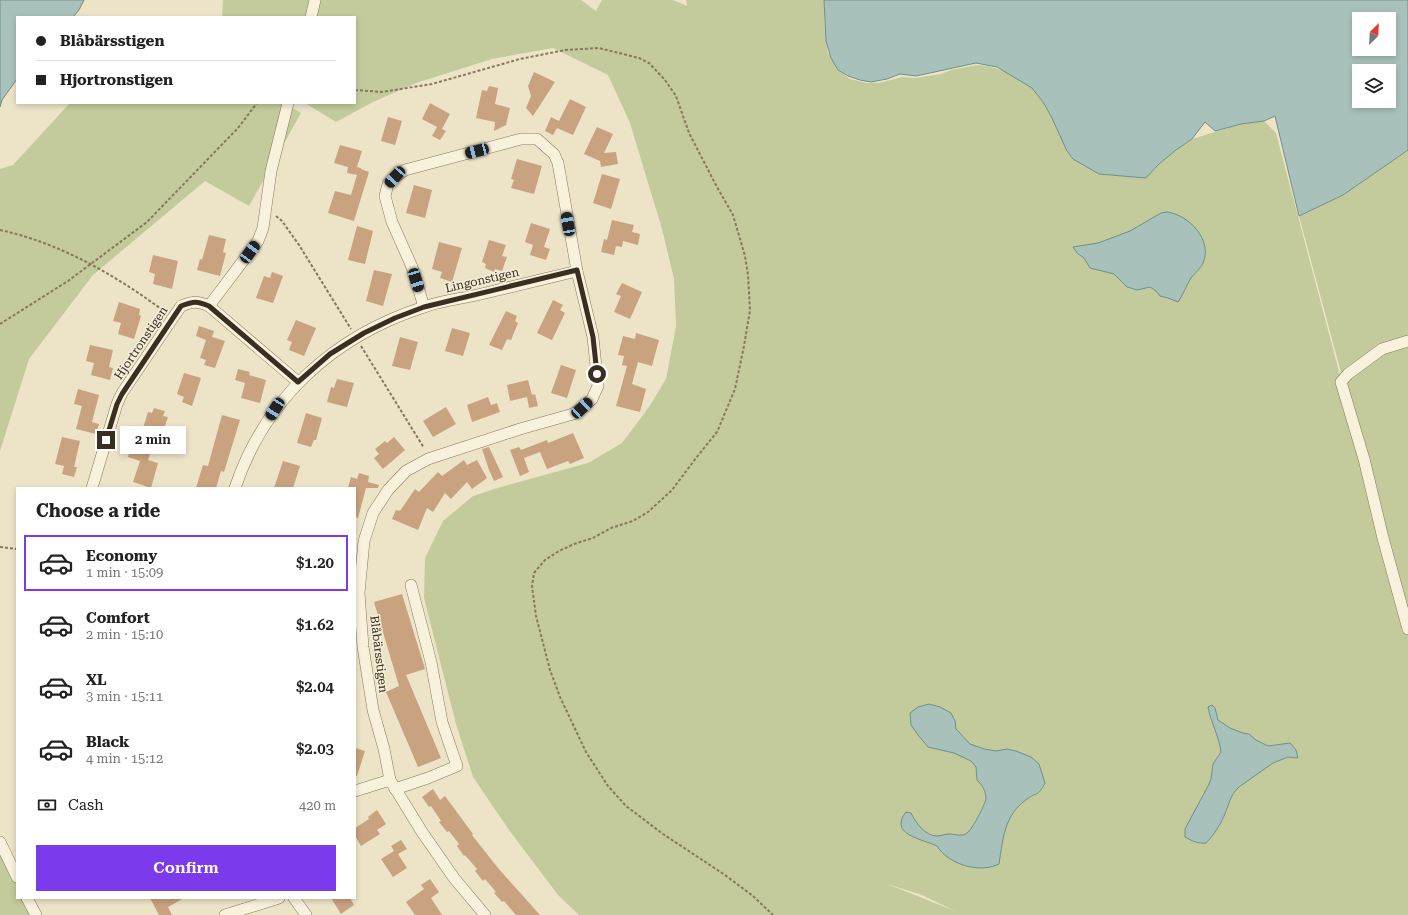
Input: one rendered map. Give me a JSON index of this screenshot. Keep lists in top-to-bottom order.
{
  "streets": {
    "street": ["Lingonstigen", "Hjortronstigen", "Blåbärsstigen"]
  },
  "crossings": [
    ["Lingonstigen", "Blåbärsstigen"]
  ],
  "north": "top right",
  "page": {
    "banner": ["Blåbärsstigen", "Hjortronstigen"],
    "bubble": "2 min",
    "heading": "Choose a ride",
    "list": [
      {
        "name": "Economy",
        "note": "1 min · 15:09",
        "value": "$1.20"
      },
      {
        "name": "Comfort",
        "note": "2 min · 15:10",
        "value": "$1.62"
      },
      {
        "name": "XL",
        "note": "3 min · 15:11",
        "value": "$2.04"
      },
      {
        "name": "Black",
        "note": "4 min · 15:12",
        "value": "$2.03"
      }
    ],
    "pay": ["Cash", "420 m"],
    "buttons": "Confirm"
  }
}
